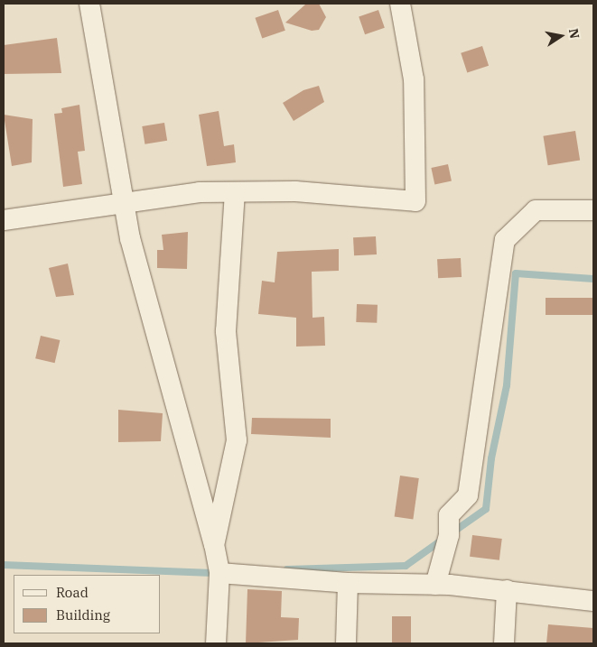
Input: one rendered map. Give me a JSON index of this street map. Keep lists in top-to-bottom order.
{
  "legend": ["Road", "Building"],
  "north": "right"
}
